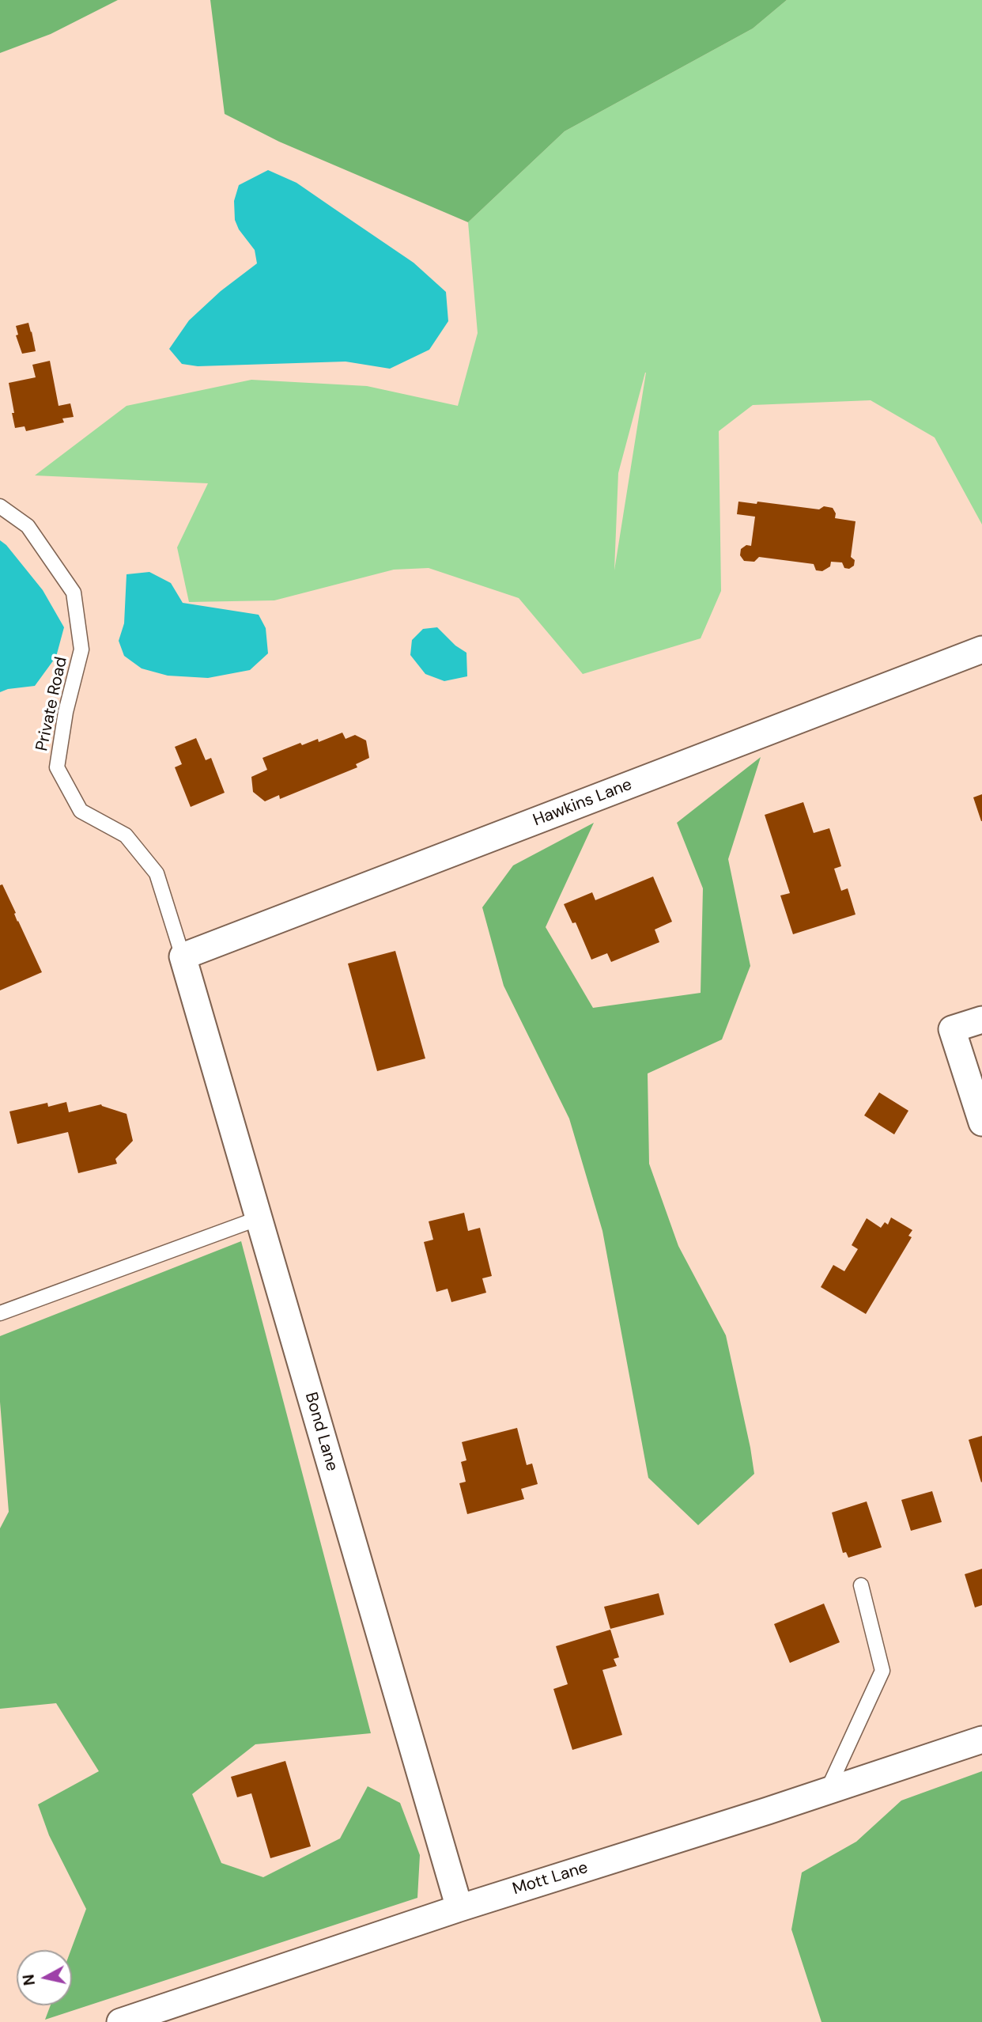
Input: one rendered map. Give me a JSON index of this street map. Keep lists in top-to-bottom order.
{
  "streets": {
    "street": ["Hawkins Lane", "Bond Lane", "Mott Lane"],
    "lane": ["Private Road"]
  },
  "crossings": [
    ["Private Road", "Hawkins Lane"],
    ["Private Road", "Bond Lane"],
    ["Hawkins Lane", "Bond Lane"],
    ["Bond Lane", "Mott Lane"]
  ],
  "north": "left"
}
